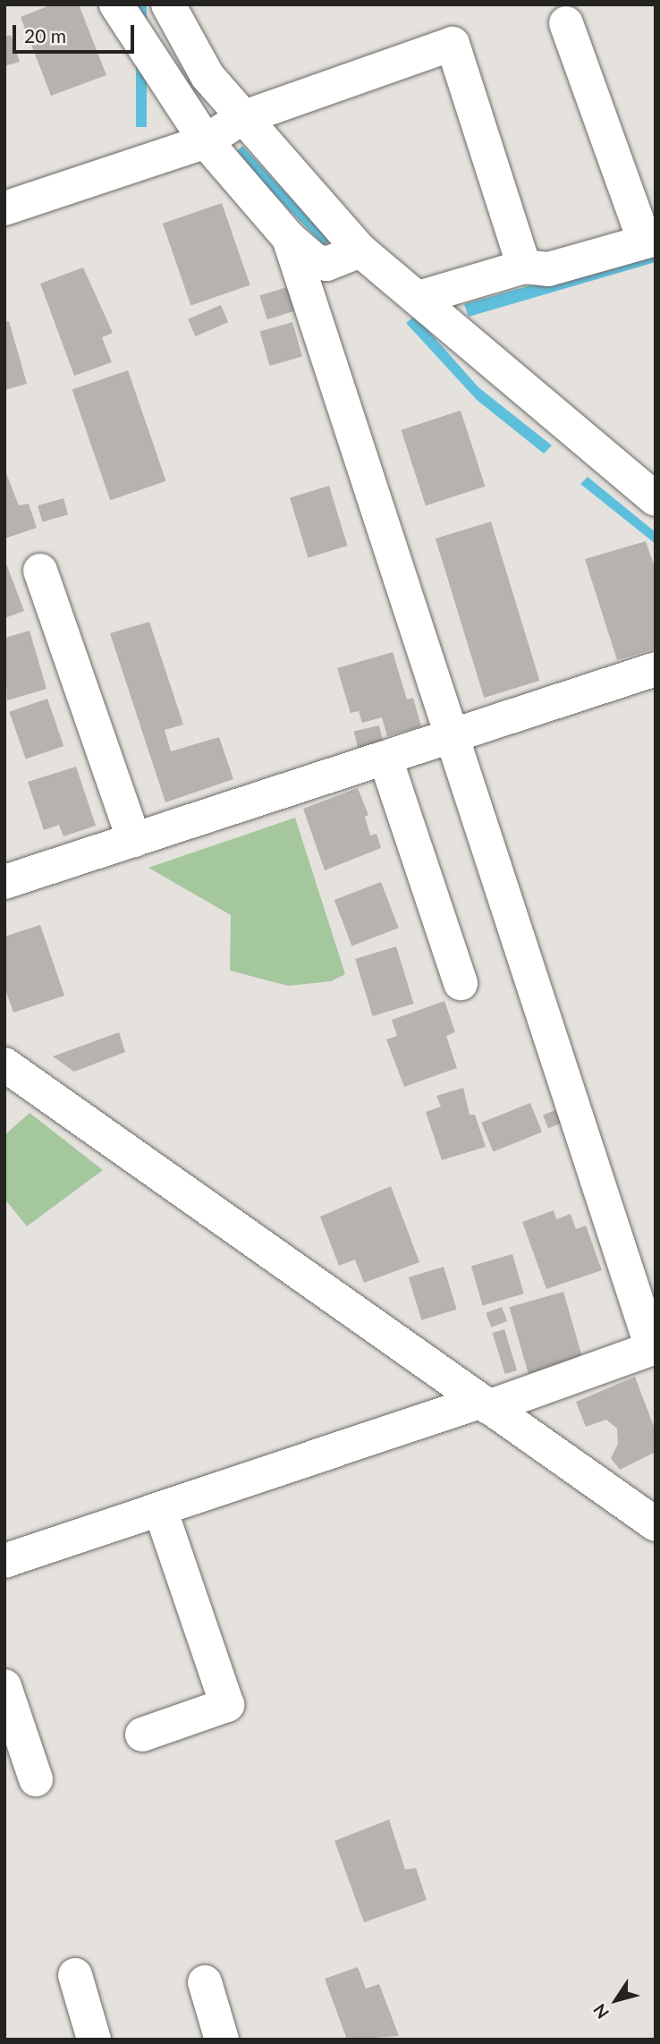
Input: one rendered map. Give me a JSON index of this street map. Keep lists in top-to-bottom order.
{
  "scale_bar": "20 m",
  "north": "bottom left"
}
